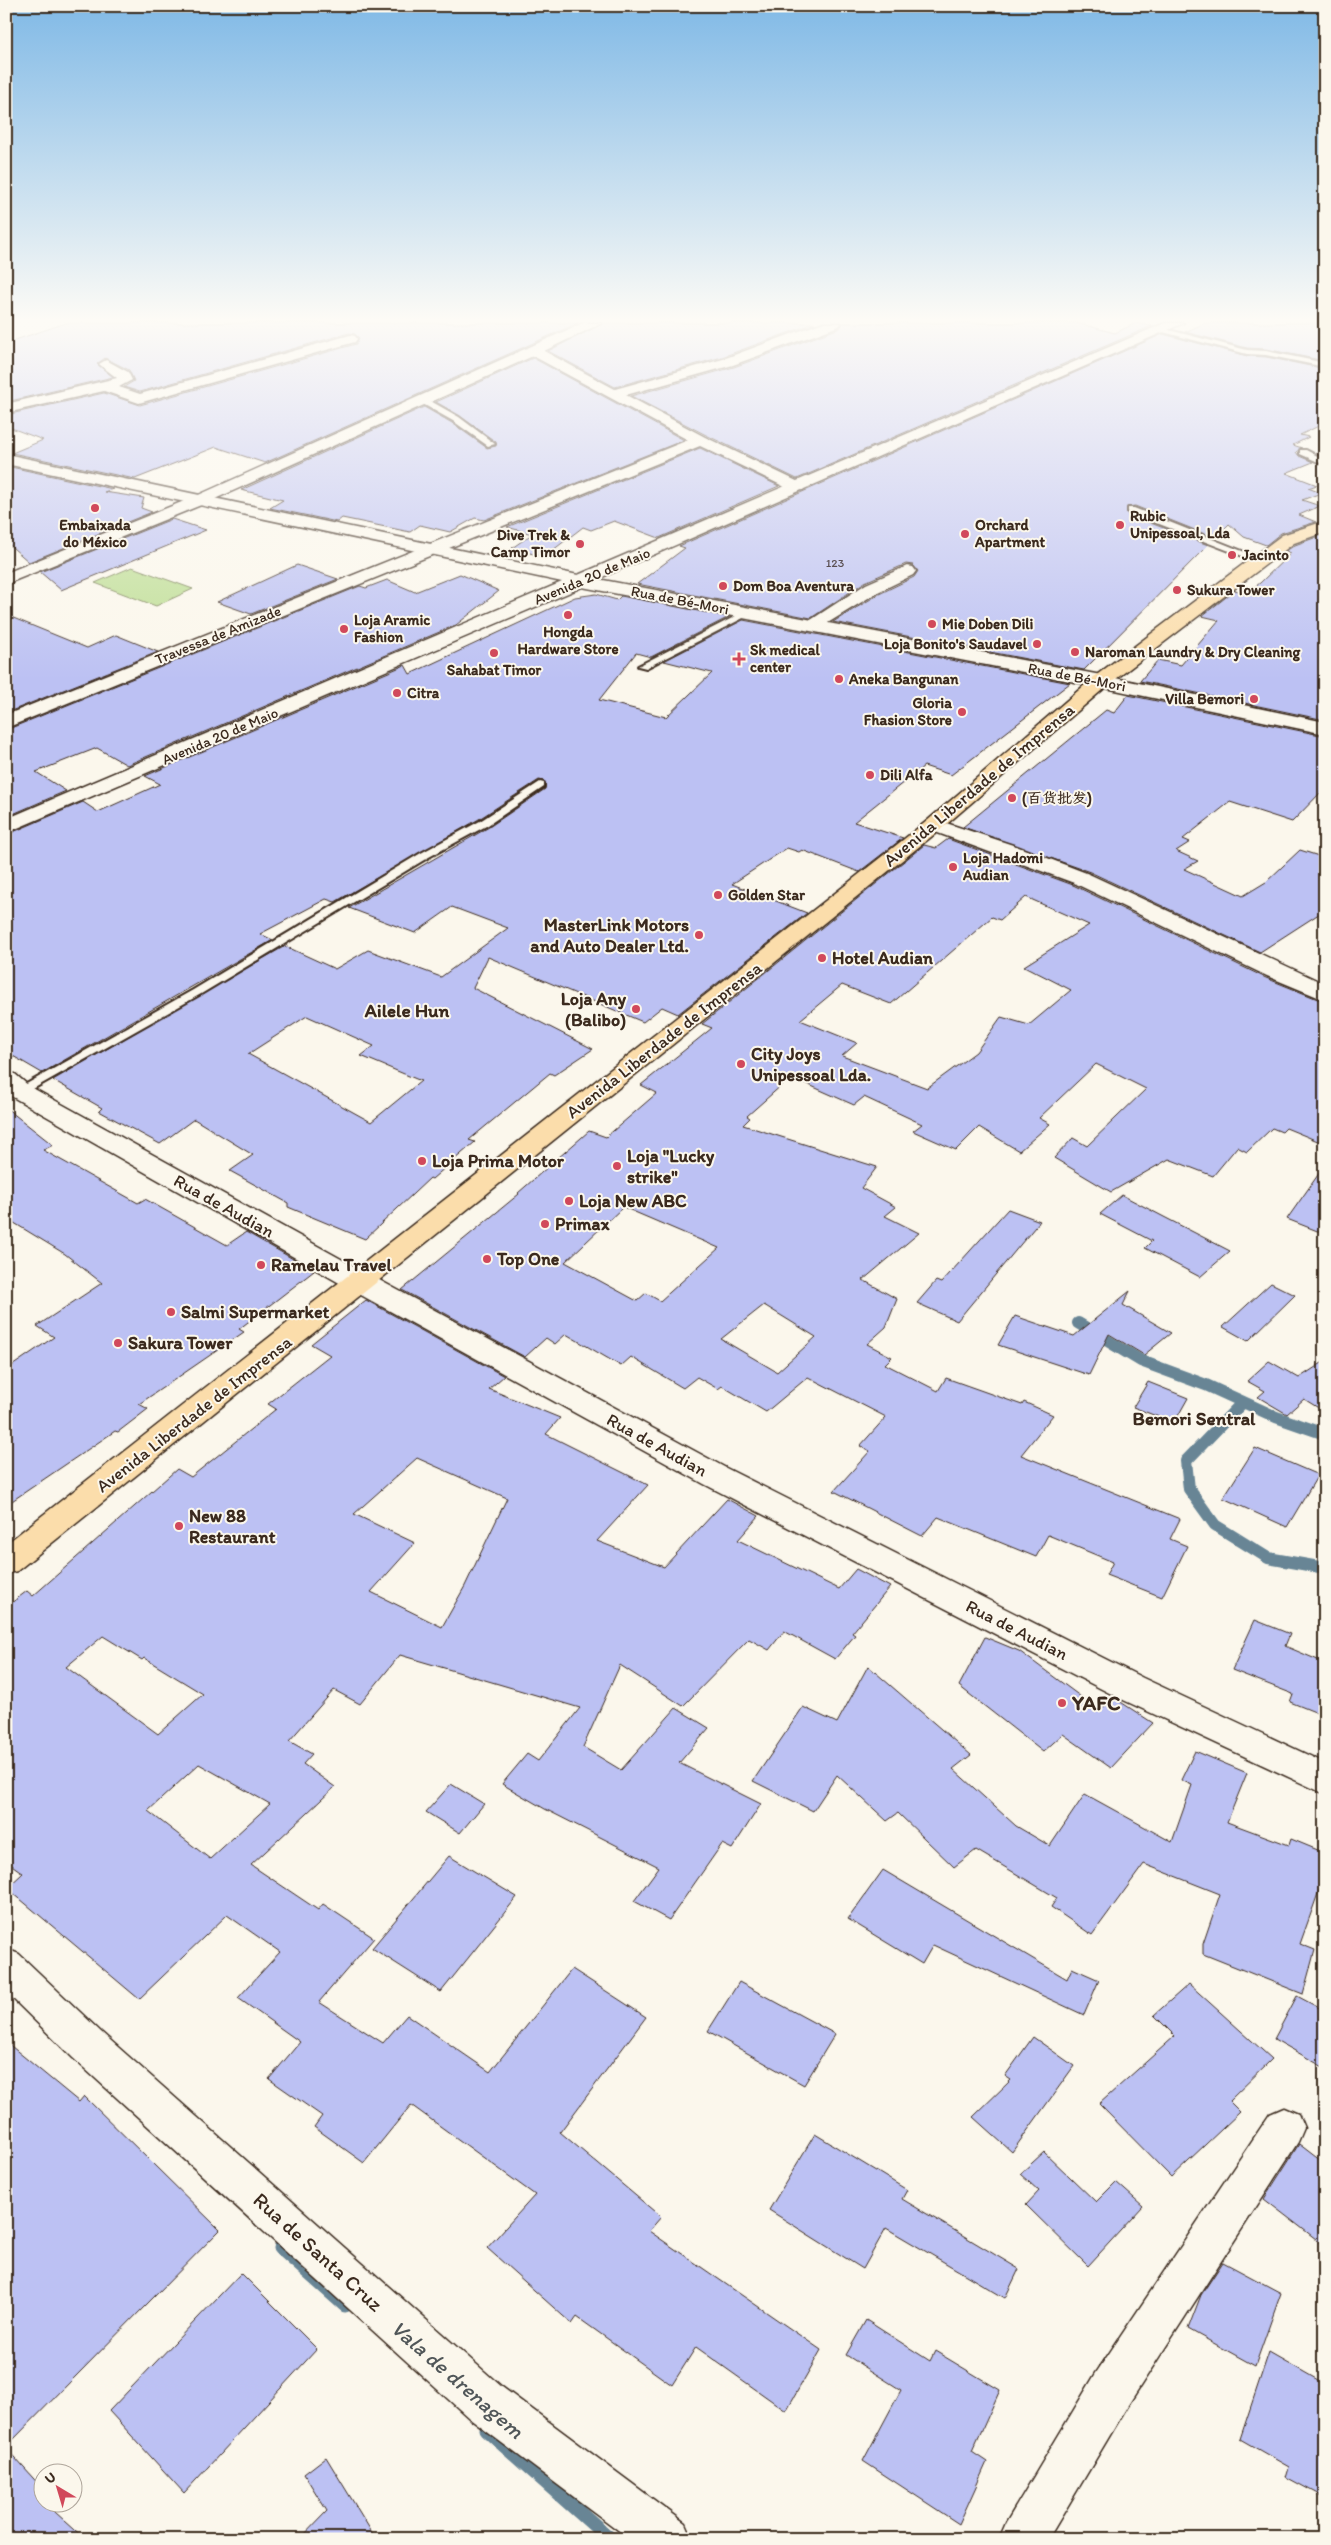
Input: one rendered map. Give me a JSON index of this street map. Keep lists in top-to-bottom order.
{
  "streets": {
    "main road": ["Avenida Liberdade de Imprensa"],
    "street": [
      "Avenida 20 de Maio",
      "Rua de Bé-Mori",
      "Travessa de Amizade",
      "Rua de Audian",
      "Rua de Santa Cruz"
    ]
  },
  "crossings": [
    ["Avenida 20 de Maio", "Rua de Bé-Mori"],
    ["Rua de Bé-Mori", "Travessa de Amizade"],
    ["Rua de Bé-Mori", "Avenida Liberdade de Imprensa"],
    ["Avenida Liberdade de Imprensa", "Rua de Audian"]
  ],
  "districts": ["Ailele Hun", "Bemori Sentral"],
  "water": ["Vala de drenagem"],
  "places": {
    "other": [
      "Embaixada do México",
      "Rubic Unipessoal, Lda",
      "Orchard Apartment",
      "Dive Trek & Camp Timor",
      "Jacinto",
      "Dom Boa Aventura",
      "Sukura Tower",
      "Hongda Hardware Store",
      "Mie Doben Dili",
      "Loja Aramic Fashion",
      "Loja Bonito's Saudavel",
      "Naroman Laundry & Dry Cleaning",
      "Sahabat Timor",
      "Aneka Bangunan",
      "Citra",
      "Villa Bemori",
      "Gloria Fhasion Store",
      "Dili Alfa",
      "(百货批发)",
      "Loja Hadomi Audian",
      "Golden Star",
      "MasterLink Motors and Auto Dealer Ltd.",
      "Hotel Audian",
      "Loja Any (Balibo)",
      "City Joys Unipessoal Lda.",
      "Loja Prima Motor",
      "Loja \"Lucky strike\"",
      "Loja New ABC",
      "Primax",
      "Top One",
      "Ramelau Travel",
      "Salmi Supermarket",
      "Sakura Tower",
      "New 88 Restaurant",
      "YAFC"
    ],
    "health": ["Sk medical center"]
  },
  "house_numbers": ["123"],
  "north": "top left"
}
